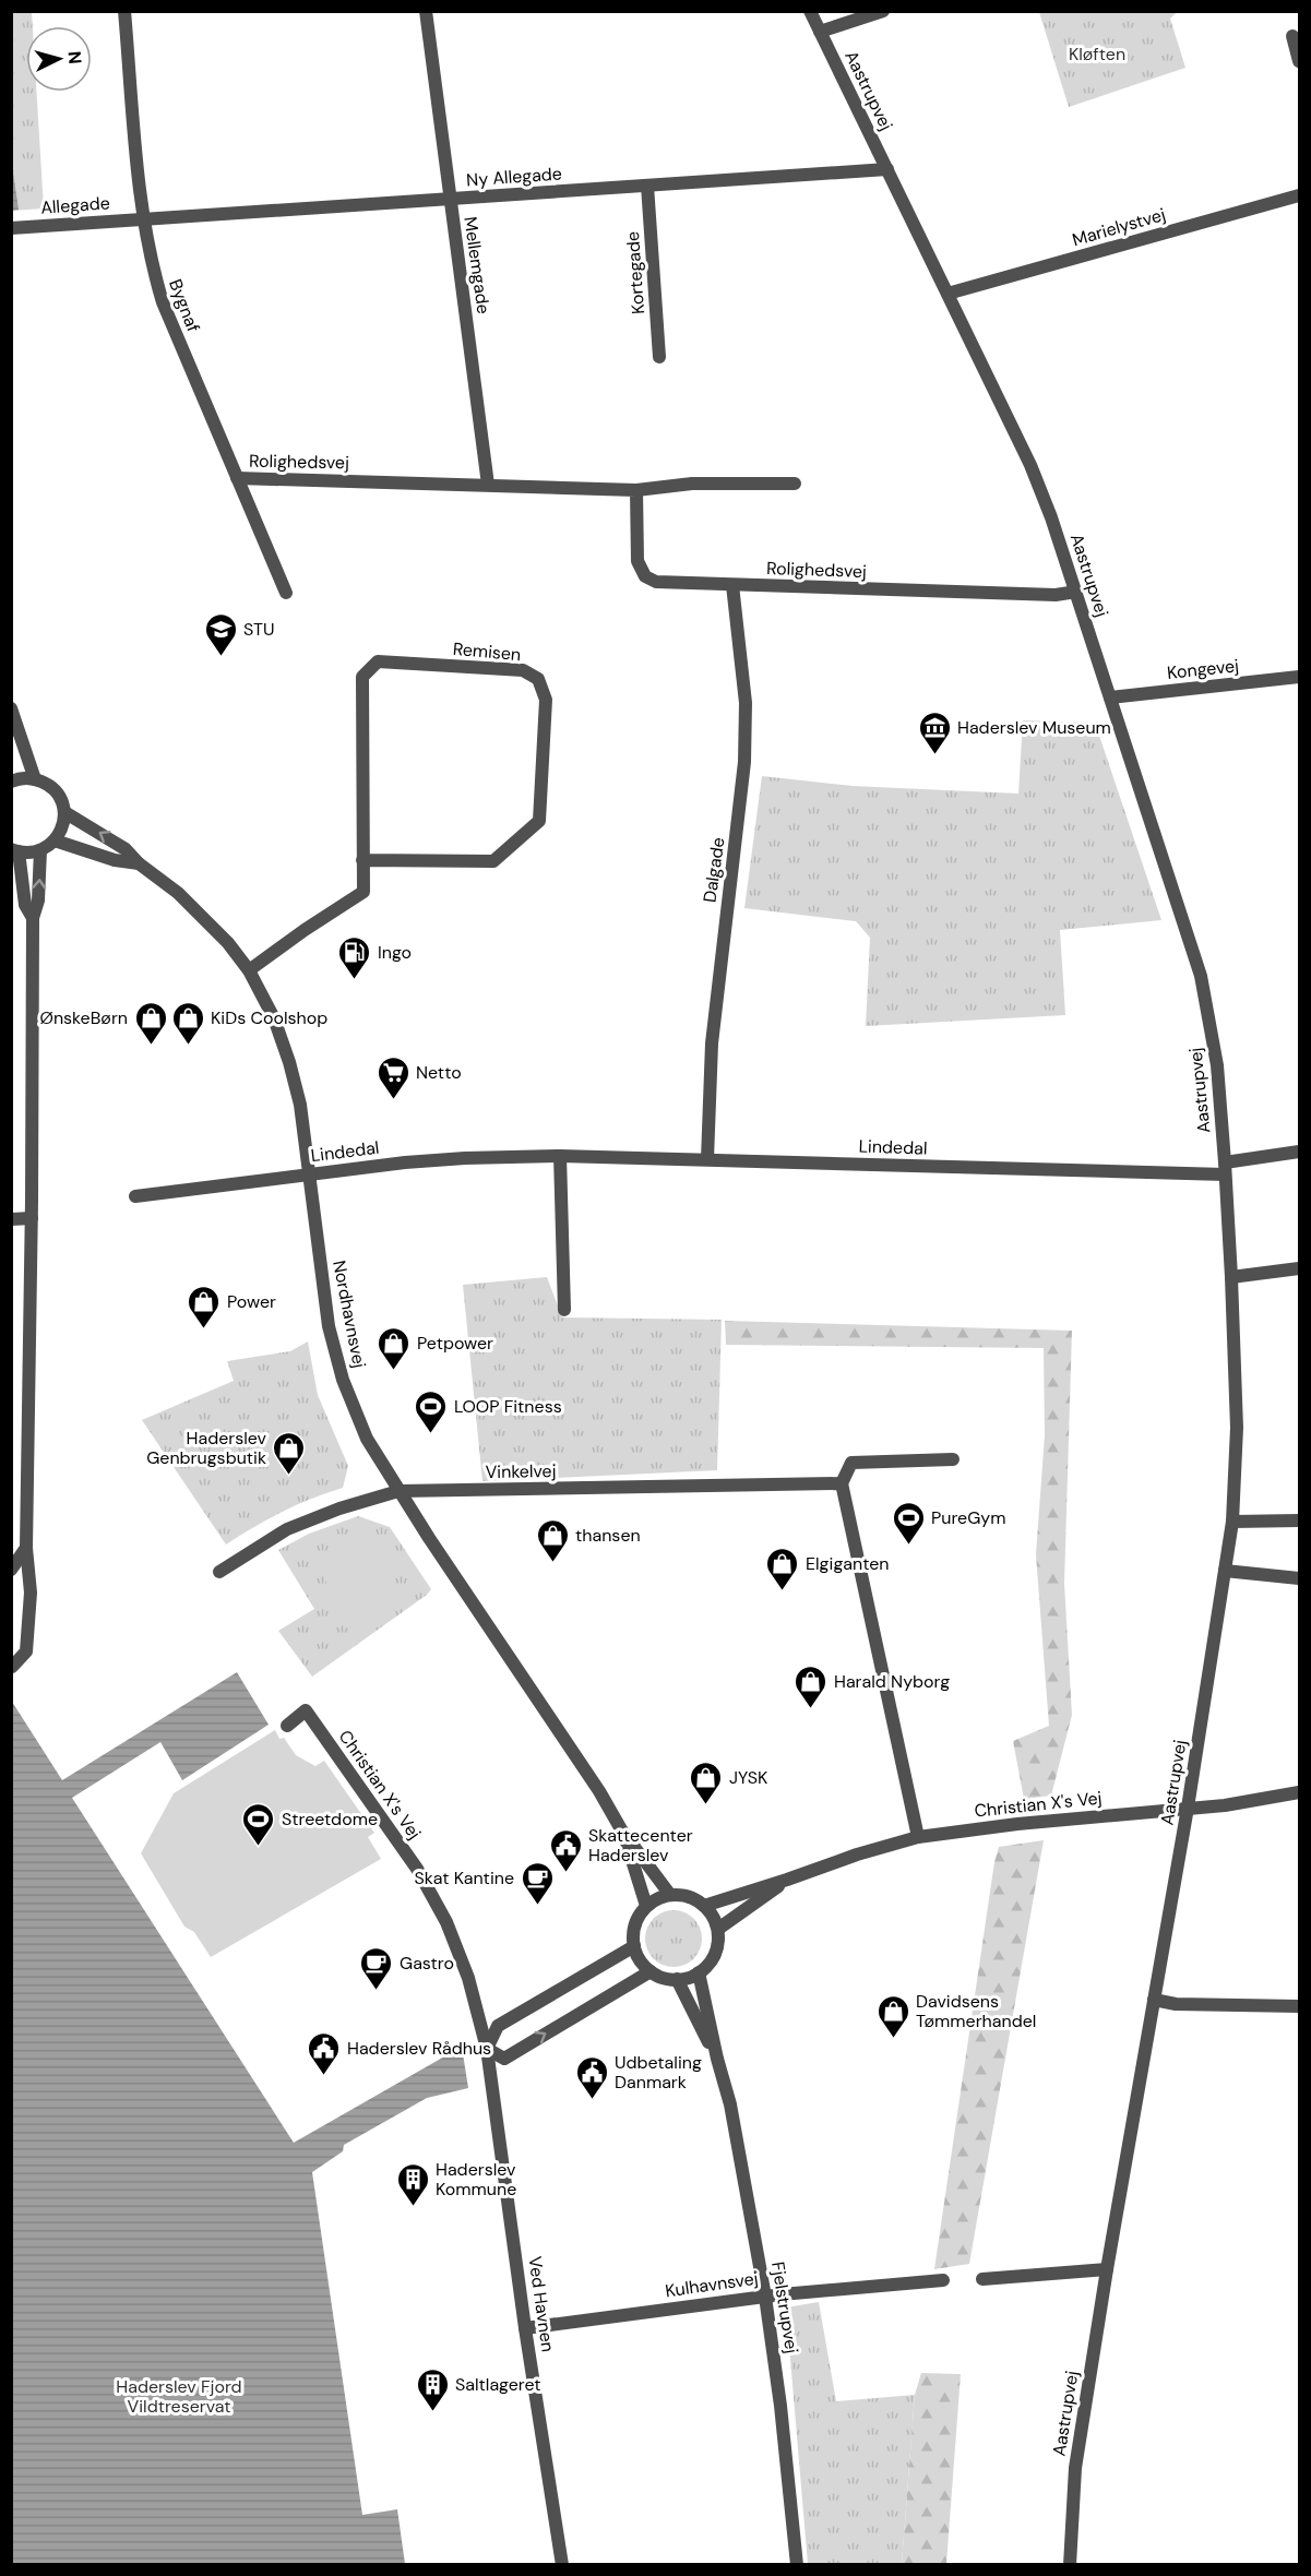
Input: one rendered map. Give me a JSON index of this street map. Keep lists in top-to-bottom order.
{
  "streets": {
    "street": [
      "Aastrupvej",
      "Ny Allegade",
      "Allegade",
      "Marielystvej",
      "Mellemgade",
      "Kortegade",
      "Bygnaf",
      "Rolighedsvej",
      "Remisen",
      "Kongevej",
      "Dalgade",
      "Lindedal",
      "Nordhavnsvej",
      "Vinkelvej",
      "Christian X's Vej",
      "Kulhavnsvej",
      "Ved Havnen",
      "Fjelstrupvej"
    ]
  },
  "crossings": [
    ["Aastrupvej", "Ny Allegade"],
    ["Aastrupvej", "Marielystvej"],
    ["Aastrupvej", "Rolighedsvej"],
    ["Aastrupvej", "Kongevej"],
    ["Aastrupvej", "Lindedal"],
    ["Aastrupvej", "Christian X's Vej"],
    ["Ny Allegade", "Allegade"],
    ["Ny Allegade", "Mellemgade"],
    ["Ny Allegade", "Kortegade"],
    ["Ny Allegade", "Bygnaf"],
    ["Allegade", "Bygnaf"],
    ["Mellemgade", "Rolighedsvej"],
    ["Bygnaf", "Rolighedsvej"],
    ["Rolighedsvej", "Dalgade"],
    ["Remisen", "Nordhavnsvej"],
    ["Dalgade", "Lindedal"],
    ["Lindedal", "Nordhavnsvej"],
    ["Nordhavnsvej", "Vinkelvej"],
    ["Nordhavnsvej", "Christian X's Vej"],
    ["Nordhavnsvej", "Fjelstrupvej"],
    ["Christian X's Vej", "Ved Havnen"],
    ["Christian X's Vej", "Fjelstrupvej"],
    ["Kulhavnsvej", "Ved Havnen"],
    ["Kulhavnsvej", "Fjelstrupvej"]
  ],
  "parks": ["Kløften", "Haderslev Fjord Vildtreservat"],
  "places": {
    "school or university": ["STU"],
    "museum": ["Haderslev Museum"],
    "fuel station": ["Ingo"],
    "shop": [
      "ØnskeBørn",
      "KiDs Coolshop",
      "Power",
      "Petpower",
      "Haderslev Genbrugsbutik",
      "thansen",
      "Elgiganten",
      "Harald Nyborg",
      "JYSK",
      "Davidsens Tømmerhandel"
    ],
    "supermarket": ["Netto"],
    "sports": ["LOOP Fitness", "PureGym", "Streetdome"],
    "public building": ["Skattecenter Haderslev", "Haderslev Rådhus", "Udbetaling Danmark"],
    "cafe": ["Skat Kantine", "Gastro"],
    "building": ["Haderslev Kommune", "Saltlageret"]
  },
  "north": "right"
}
